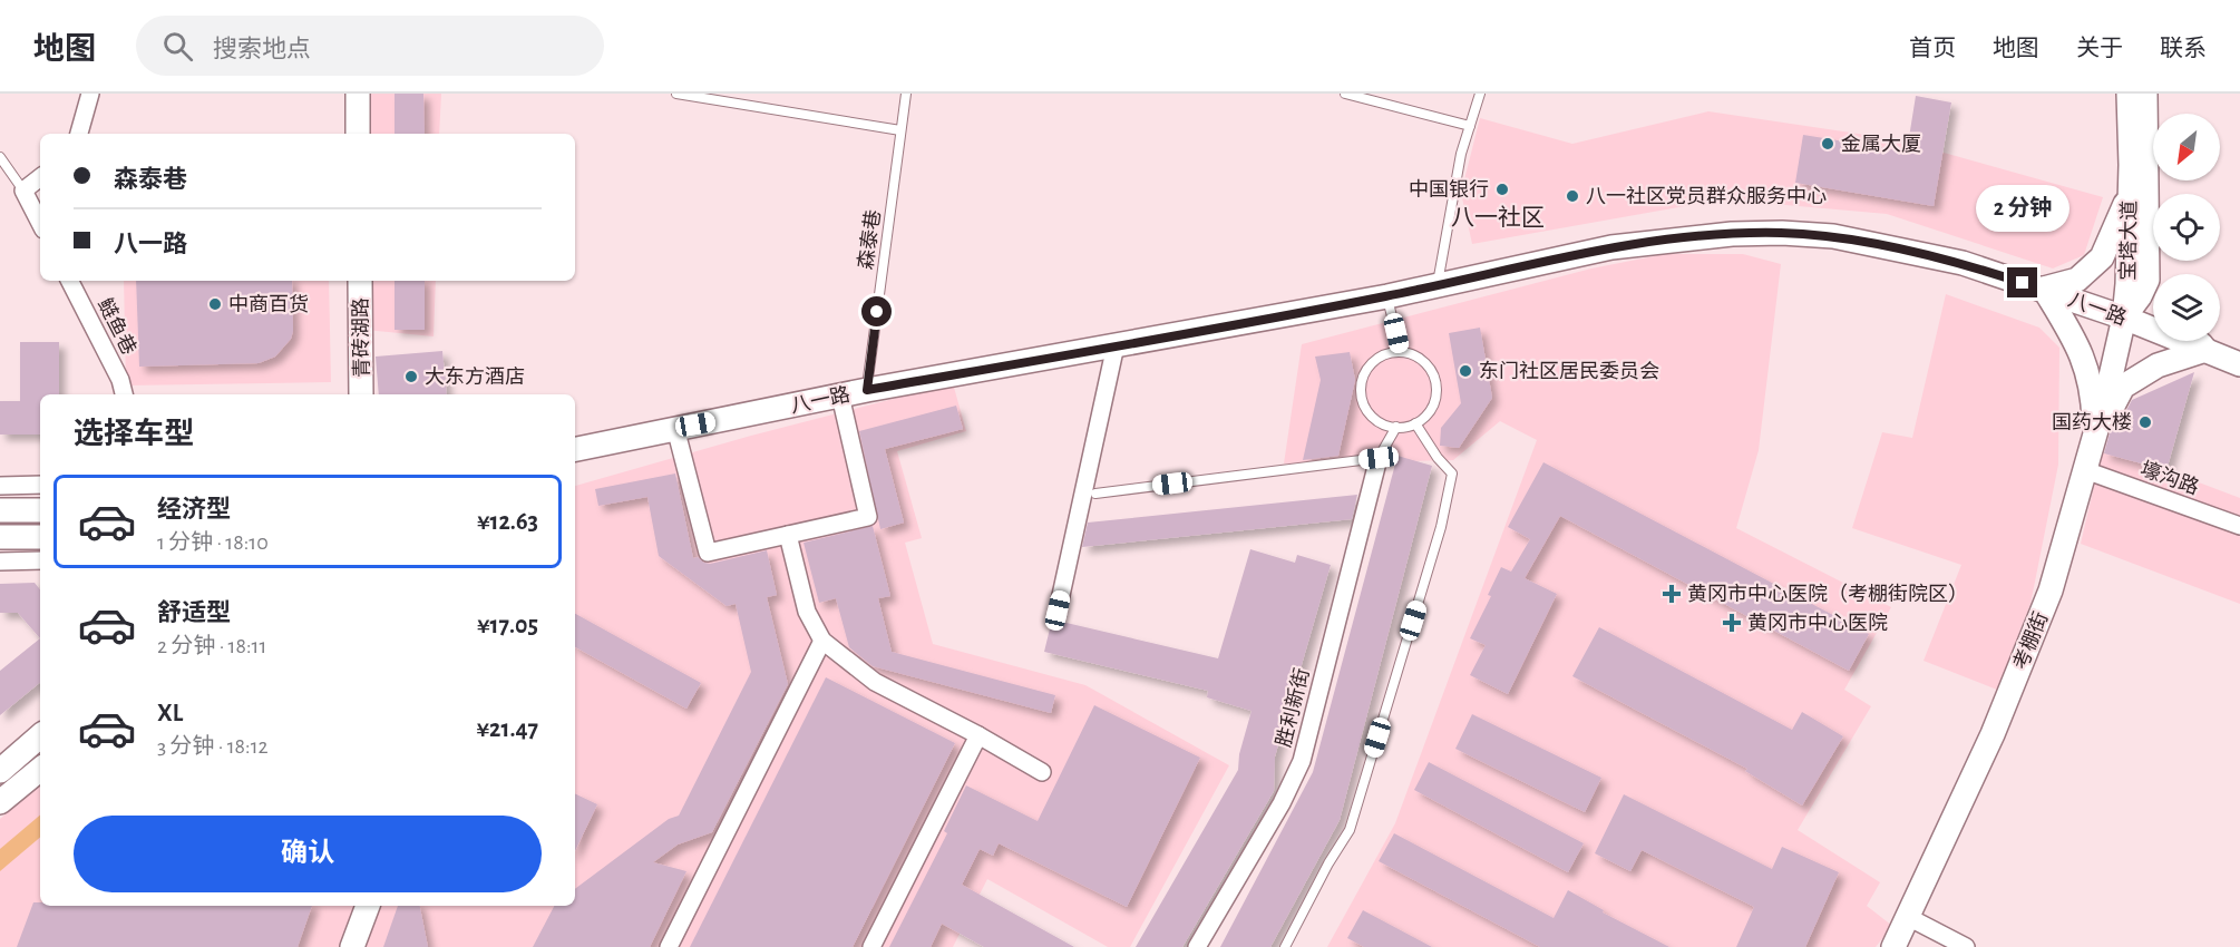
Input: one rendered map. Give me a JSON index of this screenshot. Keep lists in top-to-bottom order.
{
  "streets": {
    "main road": [
      "宝塔大道",
      "八一路",
      "青砖湖路",
      "考棚街"
    ],
    "street": ["鲢鱼巷", "壕沟路", "胜利新街"],
    "lane": ["森泰巷"]
  },
  "crossings": [
    ["森泰巷", "八一路"],
    ["宝塔大道", "八一路"],
    ["宝塔大道", "考棚街"],
    ["八一路", "考棚街"],
    ["壕沟路", "考棚街"]
  ],
  "districts": ["八一社区"],
  "places": {
    "other": [
      "金属大厦",
      "中国银行",
      "八一社区党员群众服务中心",
      "中商百货",
      "东门社区居民委员会",
      "大东方酒店",
      "国药大楼"
    ],
    "health": ["黄冈市中心医院（考棚街院区）", "黄冈市中心医院"]
  },
  "north": "bottom left",
  "page": {
    "header": "地图",
    "search": "搜索地点",
    "nav": [
      "首页",
      "地图",
      "关于",
      "联系"
    ],
    "banner": ["森泰巷", "八一路"],
    "bubble": "2 分钟",
    "heading": "选择车型",
    "list": [
      {
        "name": "经济型",
        "note": "1 分钟 · 18:10",
        "value": "¥12.63"
      },
      {
        "name": "舒适型",
        "note": "2 分钟 · 18:11",
        "value": "¥17.05"
      },
      {
        "name": "XL",
        "note": "3 分钟 · 18:12",
        "value": "¥21.47"
      }
    ],
    "buttons": "确认"
  }
}
